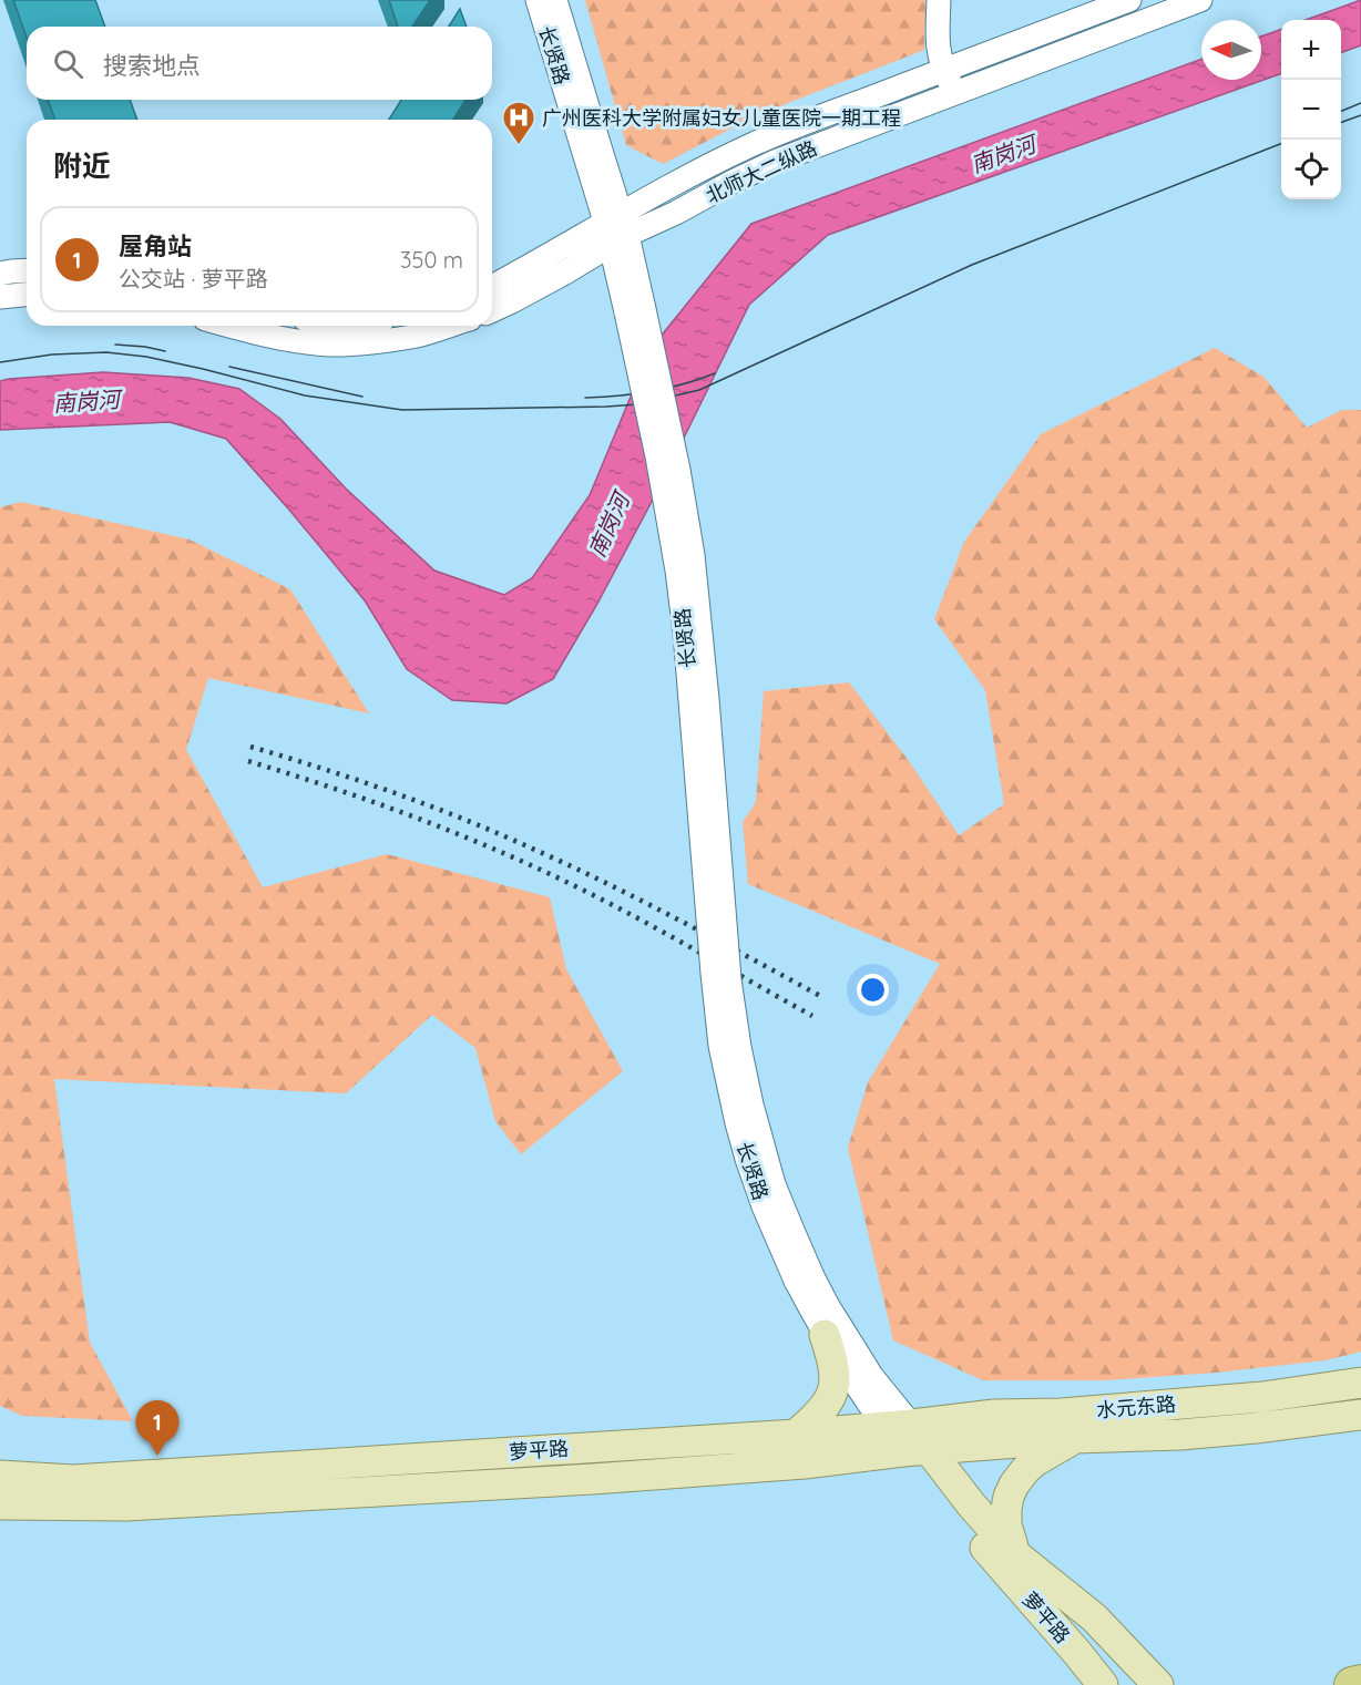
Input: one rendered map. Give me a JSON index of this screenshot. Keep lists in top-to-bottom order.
{
  "streets": {
    "main road": ["水元东路", "萝平路"],
    "street": ["长贤路", "北师大二纵路"]
  },
  "crossings": [
    ["长贤路", "北师大二纵路"],
    ["水元东路", "萝平路"]
  ],
  "water": ["南岗河"],
  "places": {
    "hospital": ["广州医科大学附属妇女儿童医院一期工程"]
  },
  "north": "left",
  "page": {
    "map_buttons": ["+", "−"],
    "search": "搜索地点",
    "heading": "附近",
    "list": [
      {
        "mark": "1",
        "name": "屋角站",
        "note": "公交站 · 萝平路",
        "value": "350 m"
      }
    ],
    "pins": "1"
  }
}
